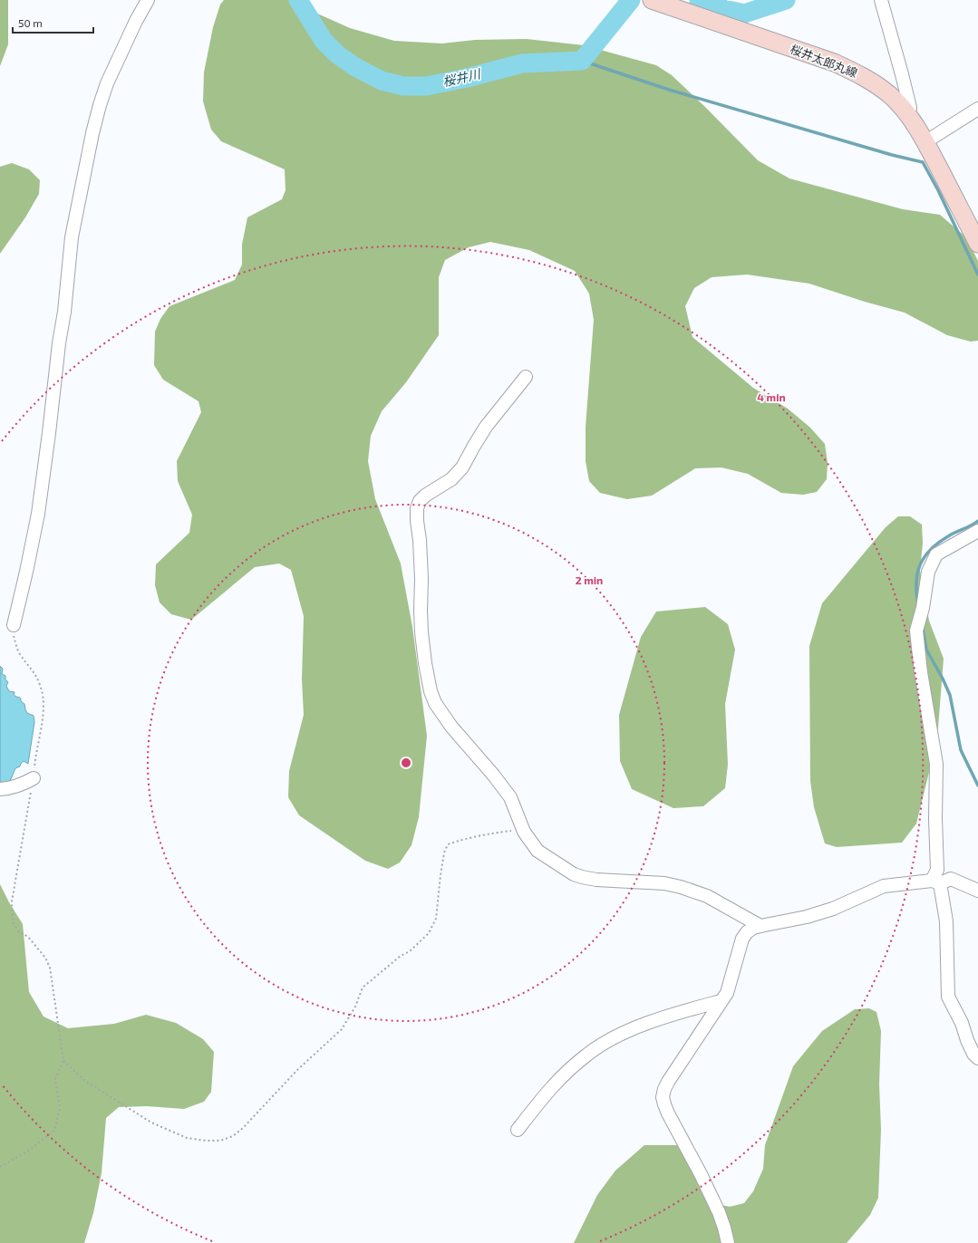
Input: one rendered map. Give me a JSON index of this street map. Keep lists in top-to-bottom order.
{
  "streets": {
    "main road": ["桜井太郎丸線"]
  },
  "water": ["桜井川"],
  "scale_bar": "50 m",
  "rings": ["4 min", "2 min"]
}
